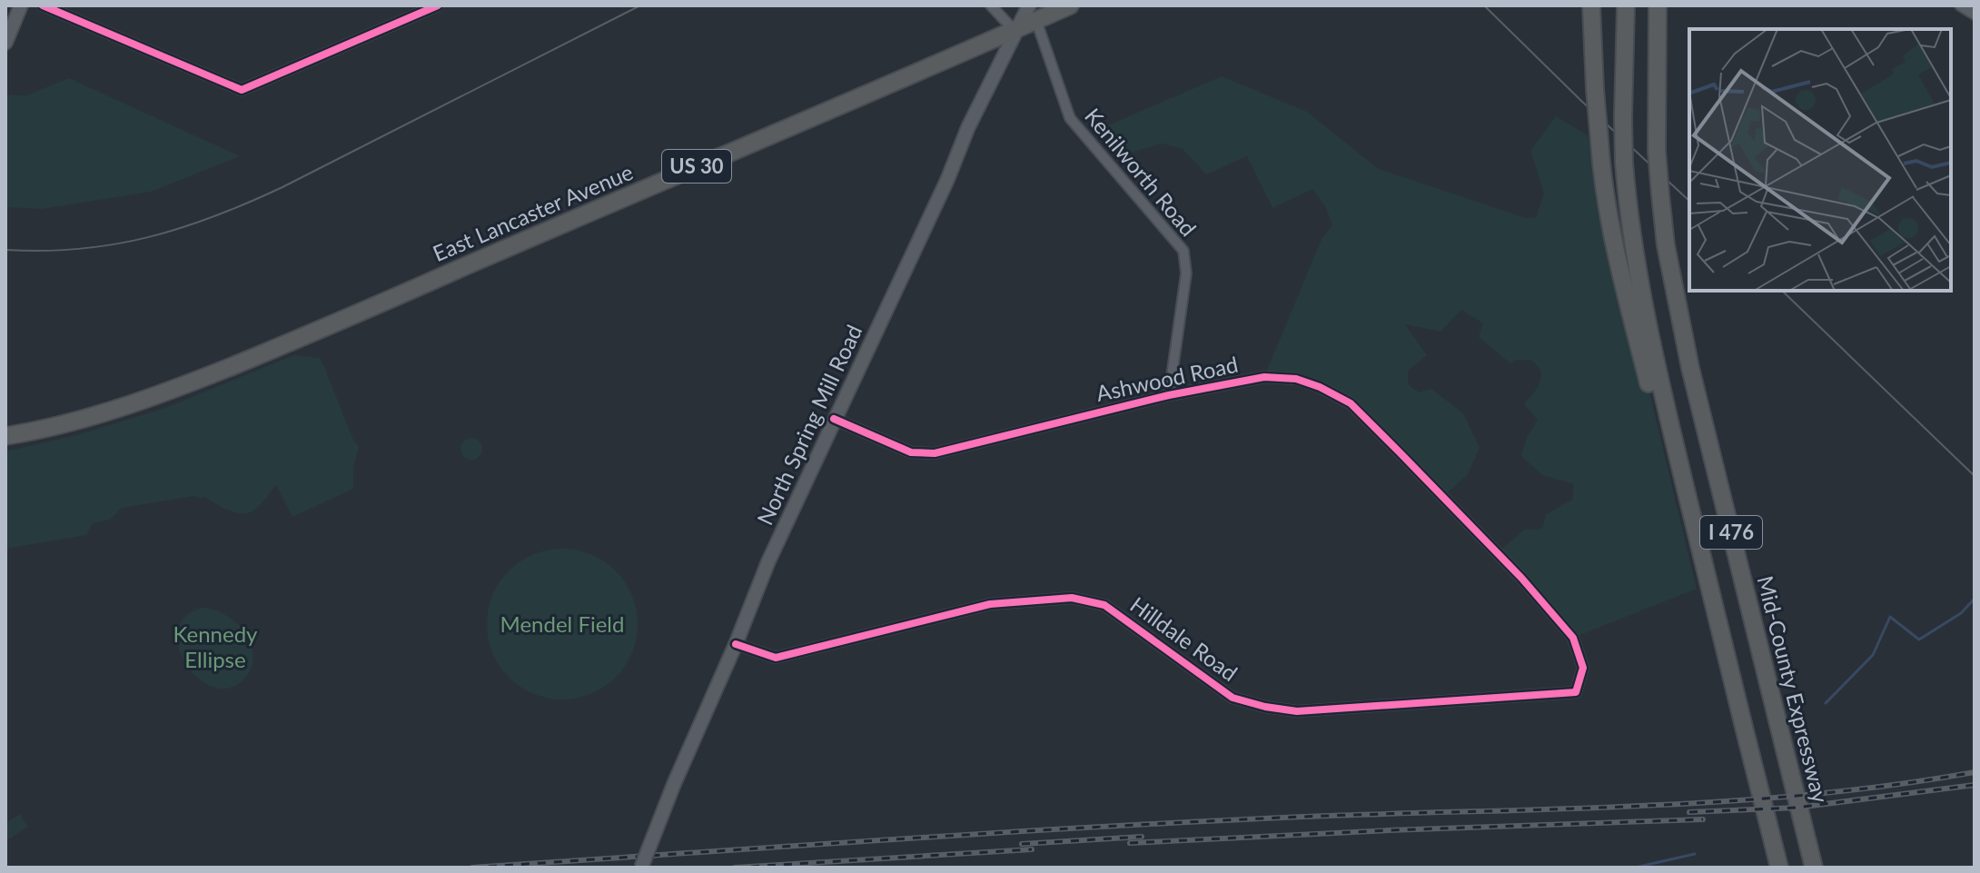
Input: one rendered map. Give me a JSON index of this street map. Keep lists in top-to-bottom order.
{
  "streets": {
    "highway": [
      "US 30",
      "East Lancaster Avenue",
      "I 476",
      "Mid-County Expressway"
    ],
    "main road": ["North Spring Mill Road"],
    "street": ["Kenilworth Road", "Ashwood Road", "Hilldale Road"]
  },
  "crossings": [
    ["Kenilworth Road", "East Lancaster Avenue"],
    ["Kenilworth Road", "Ashwood Road"],
    ["East Lancaster Avenue", "North Spring Mill Road"],
    ["Ashwood Road", "North Spring Mill Road"],
    ["Ashwood Road", "Hilldale Road"],
    ["North Spring Mill Road", "Hilldale Road"]
  ],
  "parks": ["Mendel Field", "Kennedy Ellipse"]
}
